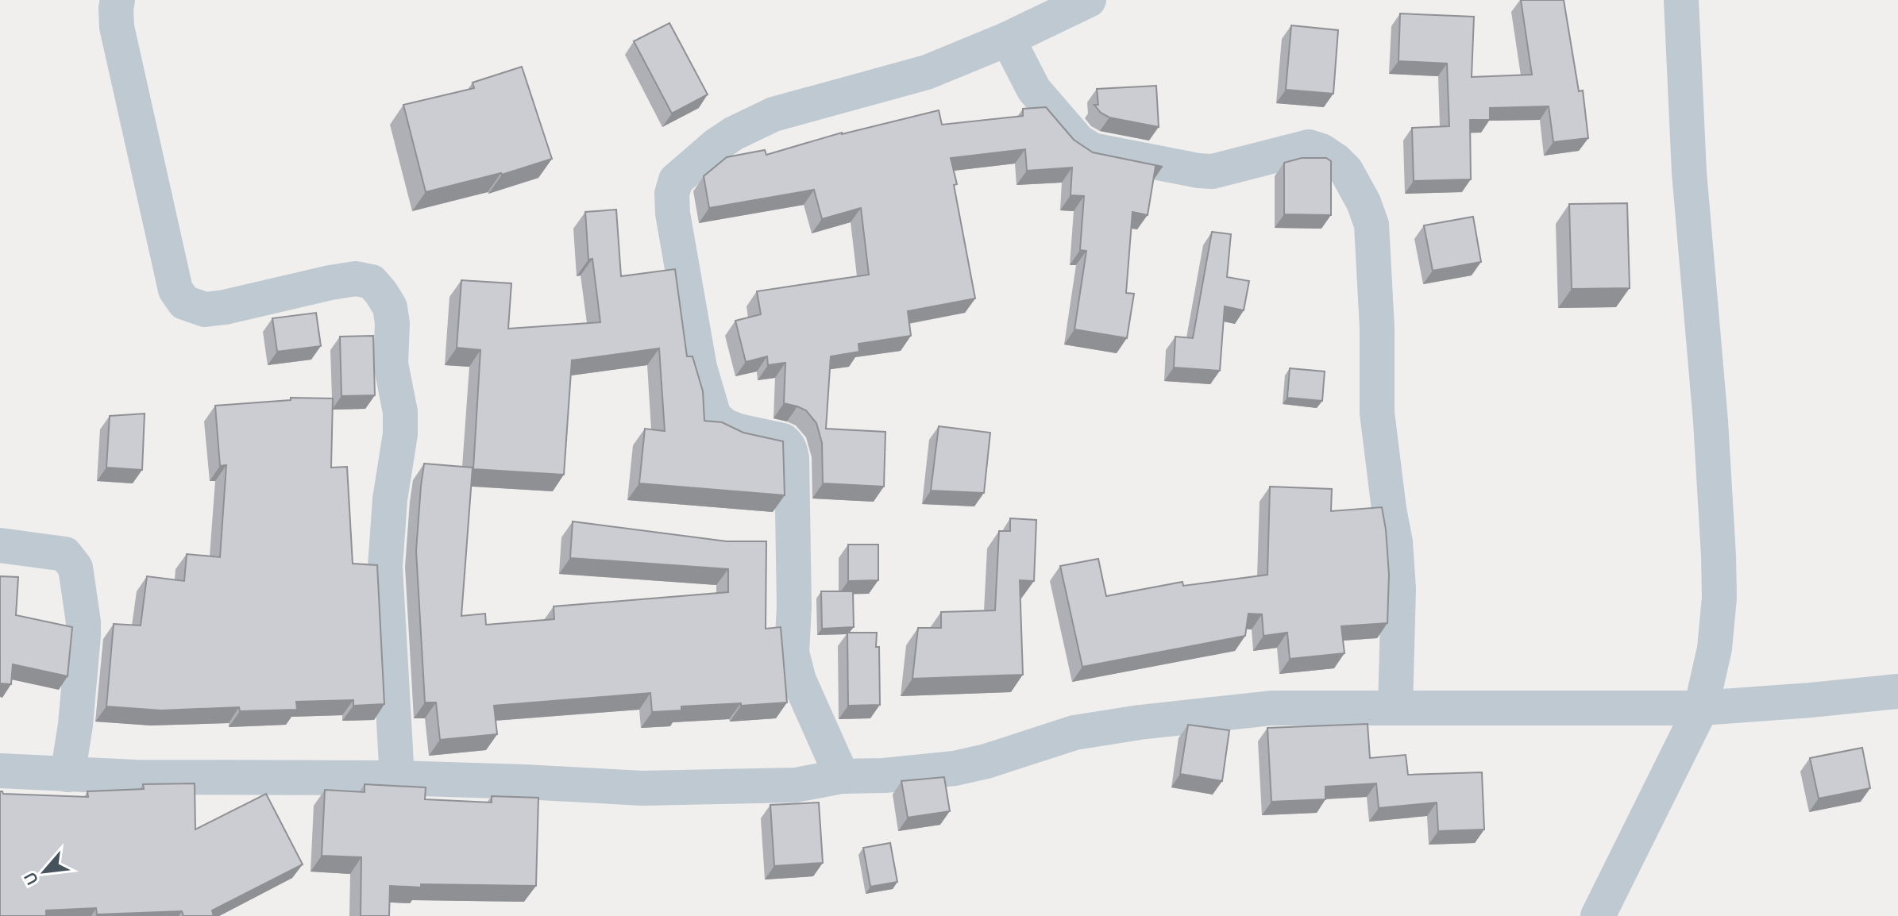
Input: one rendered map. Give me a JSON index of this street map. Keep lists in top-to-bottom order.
{
  "north": "bottom left"
}
